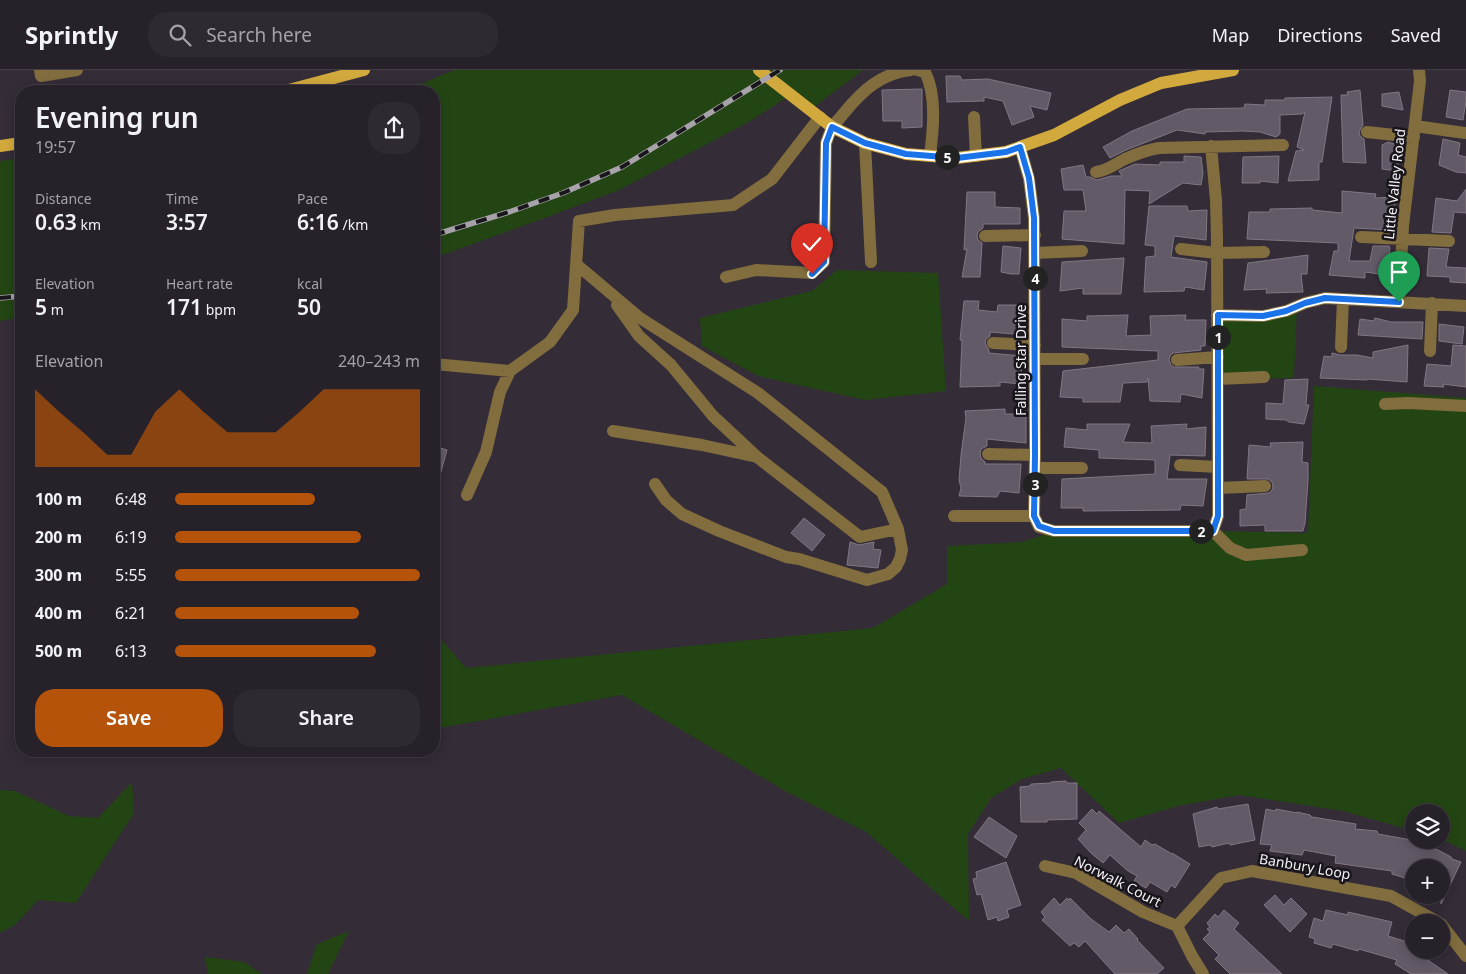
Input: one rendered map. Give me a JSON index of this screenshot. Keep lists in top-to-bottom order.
{
  "streets": {
    "street": [
      "Little Valley Road",
      "Falling Star Drive",
      "Banbury Loop",
      "Norwalk Court"
    ]
  },
  "crossings": [
    ["Banbury Loop", "Norwalk Court"]
  ],
  "page": {
    "header": "Sprintly",
    "search": "Search here",
    "nav": ["Map", "Directions", "Saved"],
    "heading": ["Evening run", "19:57"],
    "pins": [
      "5",
      "4",
      "1",
      "3",
      "2"
    ],
    "stats": [
      ["Distance", "0.63 km"],
      ["Time", "3:57"],
      ["Pace", "6:16 /km"],
      ["Elevation", "5 m"],
      ["Heart rate", "171 bpm"],
      ["kcal", "50"]
    ],
    "chart": ["Elevation", "240–243 m"],
    "list": [
      {
        "name": "100 m",
        "note": "6:48"
      },
      {
        "name": "200 m",
        "note": "6:19"
      },
      {
        "name": "300 m",
        "note": "5:55"
      },
      {
        "name": "400 m",
        "note": "6:21"
      },
      {
        "name": "500 m",
        "note": "6:13"
      }
    ],
    "buttons": ["Save", "Share"],
    "map_buttons": ["+", "−"]
  }
}
